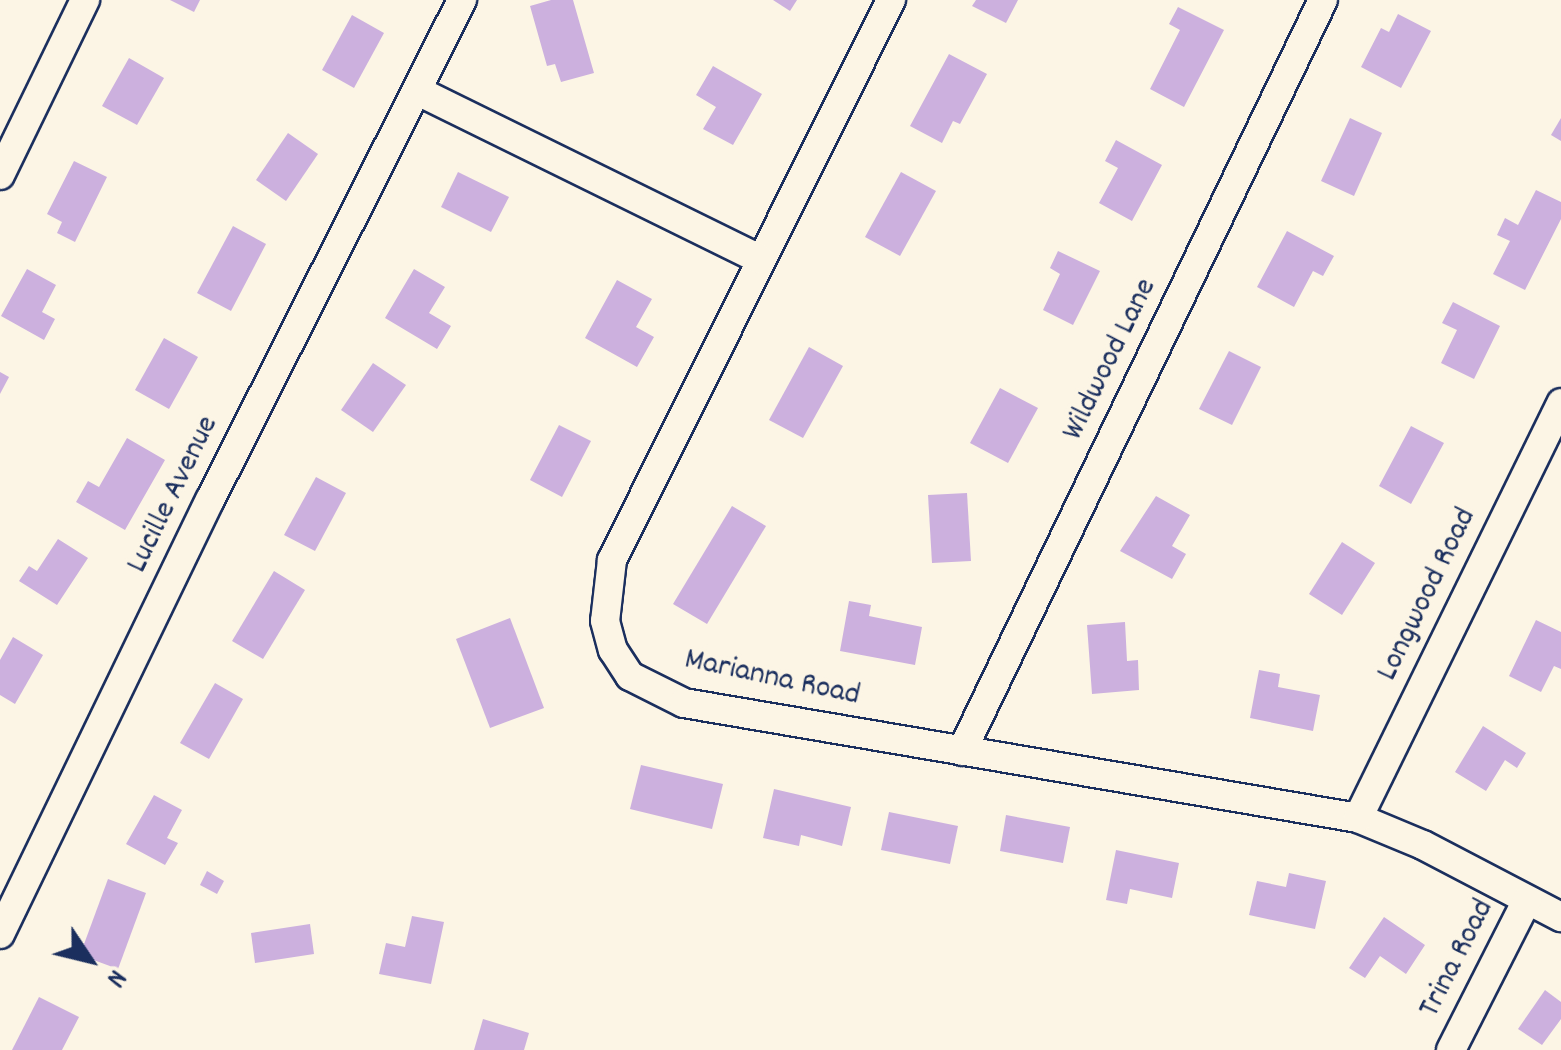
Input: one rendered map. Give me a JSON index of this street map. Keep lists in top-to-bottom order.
{
  "streets": {
    "street": [
      "Wildwood Lane",
      "Lucille Avenue",
      "Longwood Road",
      "Marianna Road",
      "Trina Road"
    ]
  },
  "crossings": [
    ["Wildwood Lane", "Marianna Road"],
    ["Longwood Road", "Marianna Road"],
    ["Marianna Road", "Trina Road"]
  ],
  "north": "bottom right"
}
